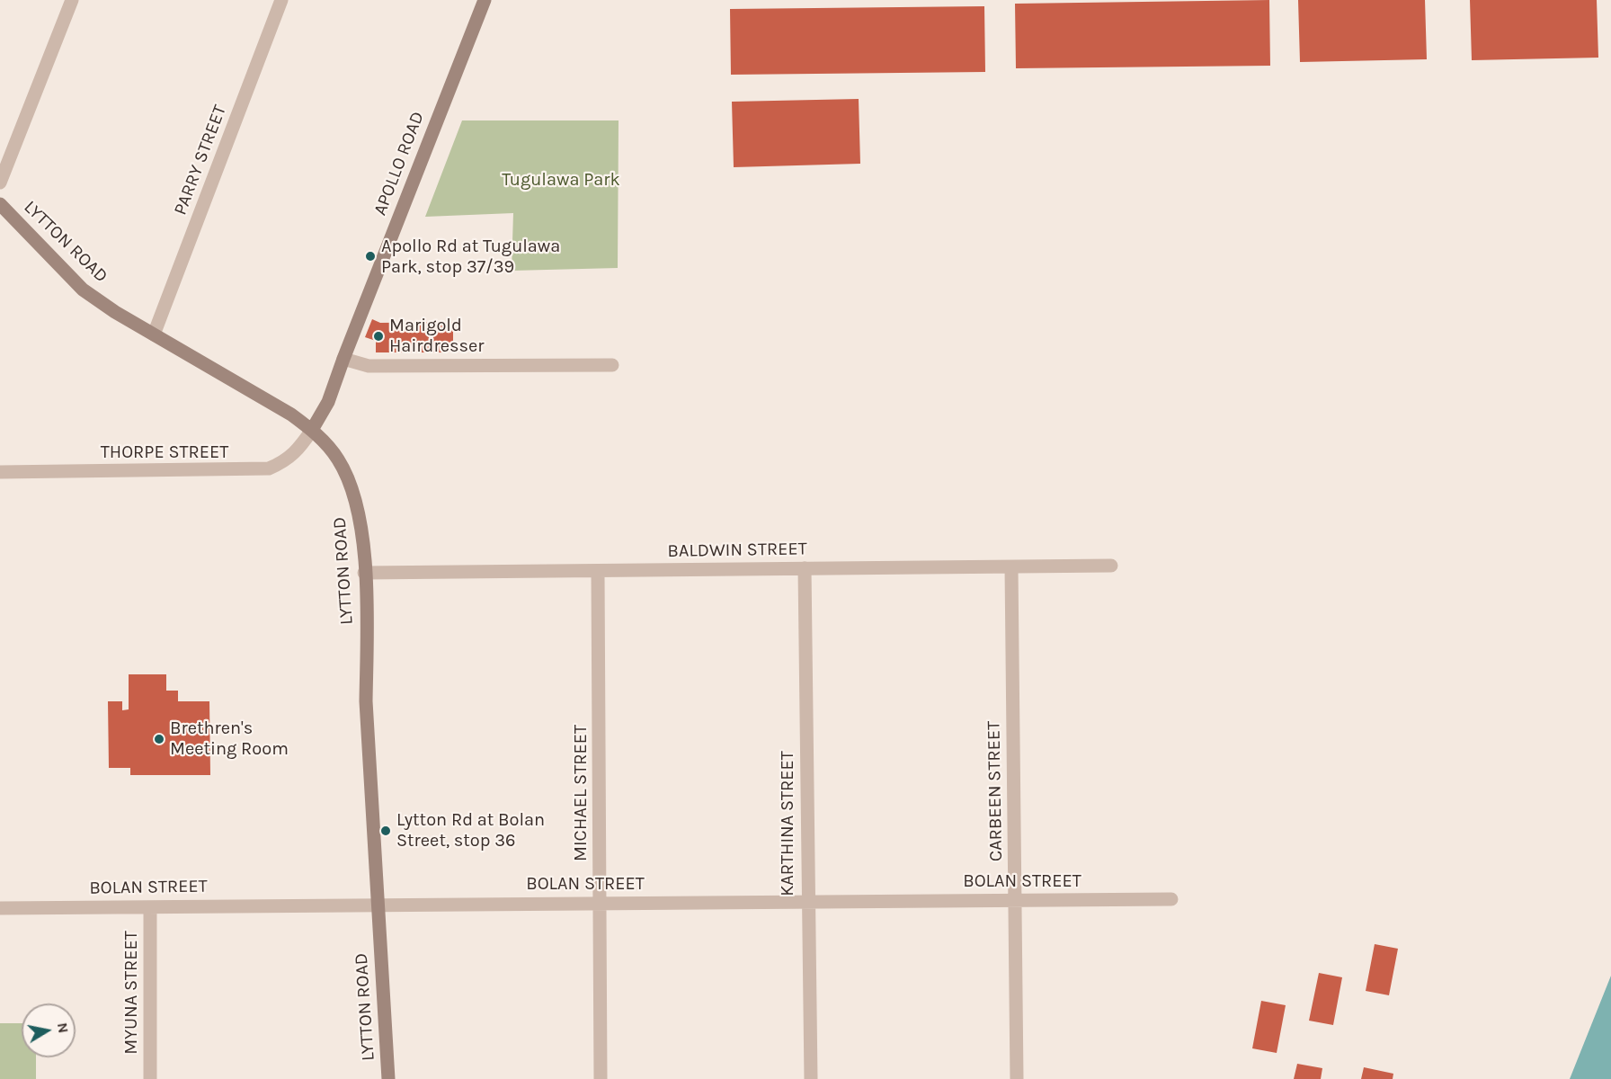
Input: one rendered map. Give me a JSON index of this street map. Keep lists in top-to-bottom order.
{
  "streets": {
    "main road": ["APOLLO ROAD", "LYTTON ROAD"],
    "street": [
      "PARRY STREET",
      "THORPE STREET",
      "BALDWIN STREET",
      "CARBEEN STREET",
      "MICHAEL STREET",
      "KARTHINA STREET",
      "BOLAN STREET",
      "MYUNA STREET"
    ]
  },
  "crossings": [
    ["PARRY STREET", "LYTTON ROAD"],
    ["APOLLO ROAD", "LYTTON ROAD"],
    ["APOLLO ROAD", "THORPE STREET"],
    ["LYTTON ROAD", "THORPE STREET"],
    ["LYTTON ROAD", "BALDWIN STREET"],
    ["LYTTON ROAD", "BOLAN STREET"],
    ["BALDWIN STREET", "CARBEEN STREET"],
    ["BALDWIN STREET", "MICHAEL STREET"],
    ["BALDWIN STREET", "KARTHINA STREET"],
    ["CARBEEN STREET", "BOLAN STREET"],
    ["MICHAEL STREET", "BOLAN STREET"],
    ["KARTHINA STREET", "BOLAN STREET"],
    ["BOLAN STREET", "MYUNA STREET"]
  ],
  "parks": ["Tugulawa Park"],
  "places": [
    "Apollo Rd at Tugulawa Park, stop 37/39",
    "Marigold Hairdresser",
    "Brethren's Meeting Room",
    "Lytton Rd at Bolan Street, stop 36"
  ],
  "north": "right"
}
